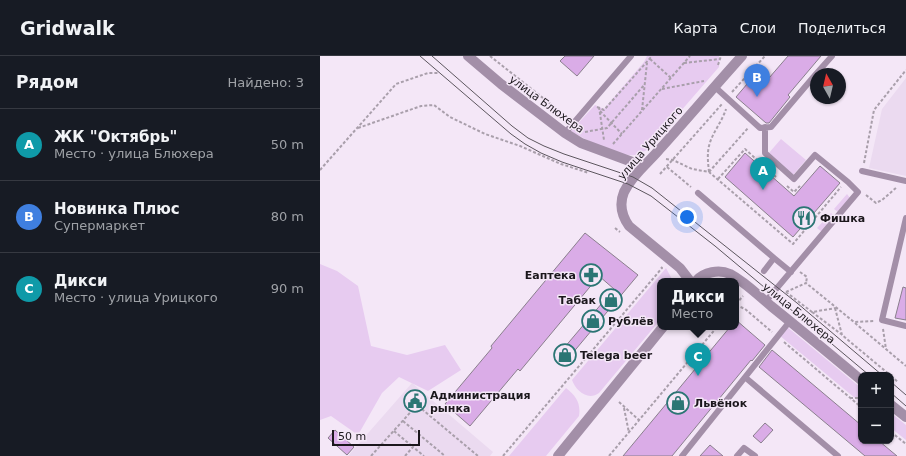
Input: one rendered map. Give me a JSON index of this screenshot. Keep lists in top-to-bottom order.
{
  "streets": {
    "street": ["улица Блюхера", "улица Урицкого"]
  },
  "crossings": [
    ["улица Блюхера", "улица Урицкого"]
  ],
  "places": {
    "restaurant": ["Фишка"],
    "pharmacy": ["Еаптека"],
    "shop": [
      "Табак",
      "Рублёв",
      "Telega beer",
      "Львёнок"
    ],
    "public building": ["Администрация рынка"]
  },
  "scale_bar": "50 m",
  "north": "top",
  "page": {
    "header": "Gridwalk",
    "nav": ["Карта", "Слои", "Поделиться"],
    "heading": ["Рядом", "Найдено: 3"],
    "pins": ["B", "A", "C"],
    "list": [
      {
        "mark": "A",
        "name": "ЖК \"Октябрь\"",
        "note": "Место · улица Блюхера",
        "value": "50 m"
      },
      {
        "mark": "B",
        "name": "Новинка Плюс",
        "note": "Супермаркет",
        "value": "80 m"
      },
      {
        "mark": "C",
        "name": "Дикси",
        "note": "Место · улица Урицкого",
        "value": "90 m"
      }
    ],
    "popup": ["Дикси", "Место"],
    "map_buttons": ["+", "−"],
    "scale": "50 m"
  }
}
